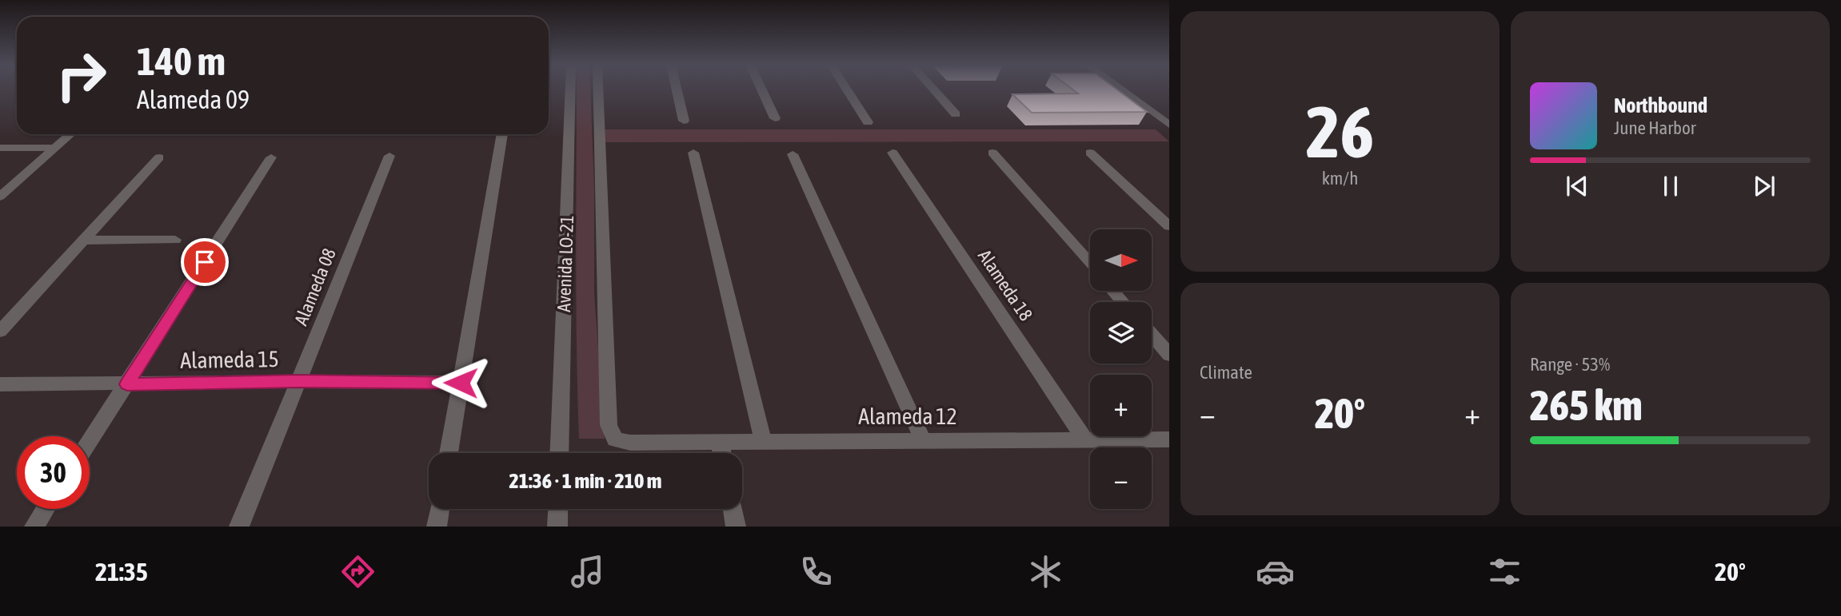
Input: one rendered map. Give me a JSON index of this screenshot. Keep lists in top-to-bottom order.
{
  "streets": {
    "street": [
      "Avenida LO-21",
      "Alameda 18",
      "Alameda 08",
      "Alameda 15",
      "Alameda 12"
    ]
  },
  "crossings": [
    ["Alameda 18", "Alameda 12"],
    ["Alameda 08", "Alameda 15"]
  ],
  "north": "right",
  "page": {
    "tile": [
      ["26", "km/h"],
      "Climate",
      ["Range · 53%", "265 km"]
    ],
    "turn": ["140 m", "Alameda 09"],
    "song": ["Northbound", "June Harbor"],
    "map_buttons": ["+", "−"],
    "heat": ["−", "20°", "+"],
    "limit": "30",
    "trip": "21:36 · 1 min · 210 m",
    "tabs": ["21:35", "20°"]
  }
}
